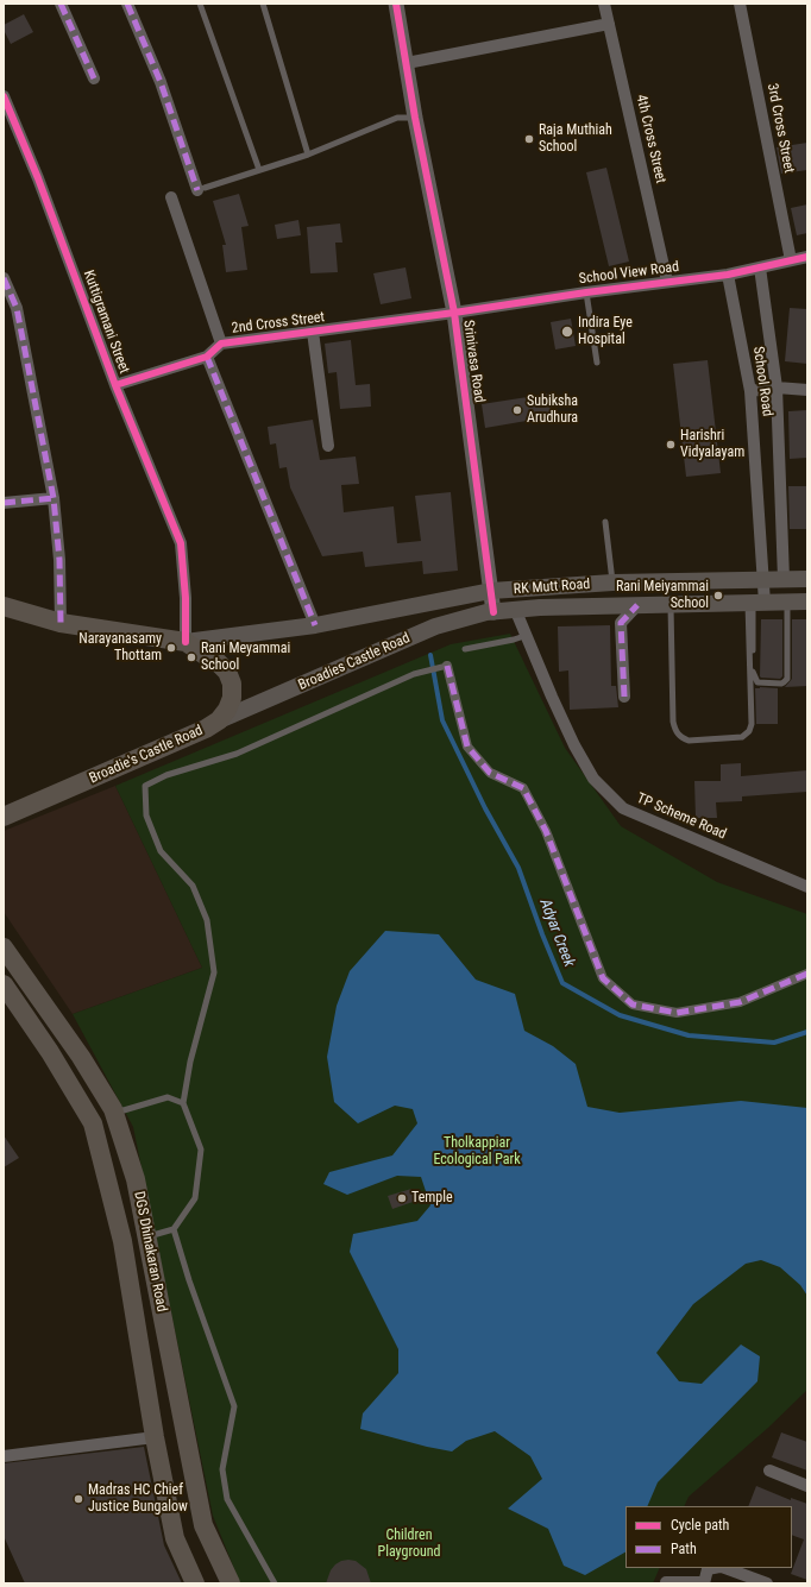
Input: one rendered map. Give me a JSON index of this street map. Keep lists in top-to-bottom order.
{
  "streets": {
    "main road": [
      "RK Mutt Road",
      "Broadies Castle Road",
      "Broadie's Castle Road",
      "DGS Dhinakaran Road"
    ],
    "street": [
      "3rd Cross Street",
      "4th Cross Street",
      "School View Road",
      "Kuttigramani Street",
      "2nd Cross Street",
      "Srinivasa Road",
      "School Road",
      "TP Scheme Road"
    ]
  },
  "crossings": [
    ["3rd Cross Street", "School View Road"],
    ["4th Cross Street", "School View Road"],
    ["School View Road", "2nd Cross Street"],
    ["School View Road", "Srinivasa Road"],
    ["School View Road", "School Road"],
    ["Kuttigramani Street", "2nd Cross Street"],
    ["Kuttigramani Street", "RK Mutt Road"],
    ["Kuttigramani Street", "Broadie's Castle Road"],
    ["2nd Cross Street", "Srinivasa Road"],
    ["Srinivasa Road", "RK Mutt Road"],
    ["Srinivasa Road", "Broadies Castle Road"],
    ["School Road", "RK Mutt Road"],
    ["RK Mutt Road", "Broadies Castle Road"],
    ["RK Mutt Road", "Broadie's Castle Road"],
    ["RK Mutt Road", "TP Scheme Road"],
    ["Broadies Castle Road", "Broadie's Castle Road"]
  ],
  "water": ["Adyar Creek"],
  "parks": ["Tholkappiar Ecological Park", "Children Playground"],
  "places": [
    "Raja Muthiah School",
    "Indira Eye Hospital",
    "Subiksha Arudhura",
    "Harishri Vidyalayam",
    "Rani Meiyammai School",
    "Narayanasamy Thottam",
    "Rani Meyammai School",
    "Temple",
    "Madras HC Chief Justice Bungalow"
  ],
  "legend": ["Cycle path", "Path"]
}
